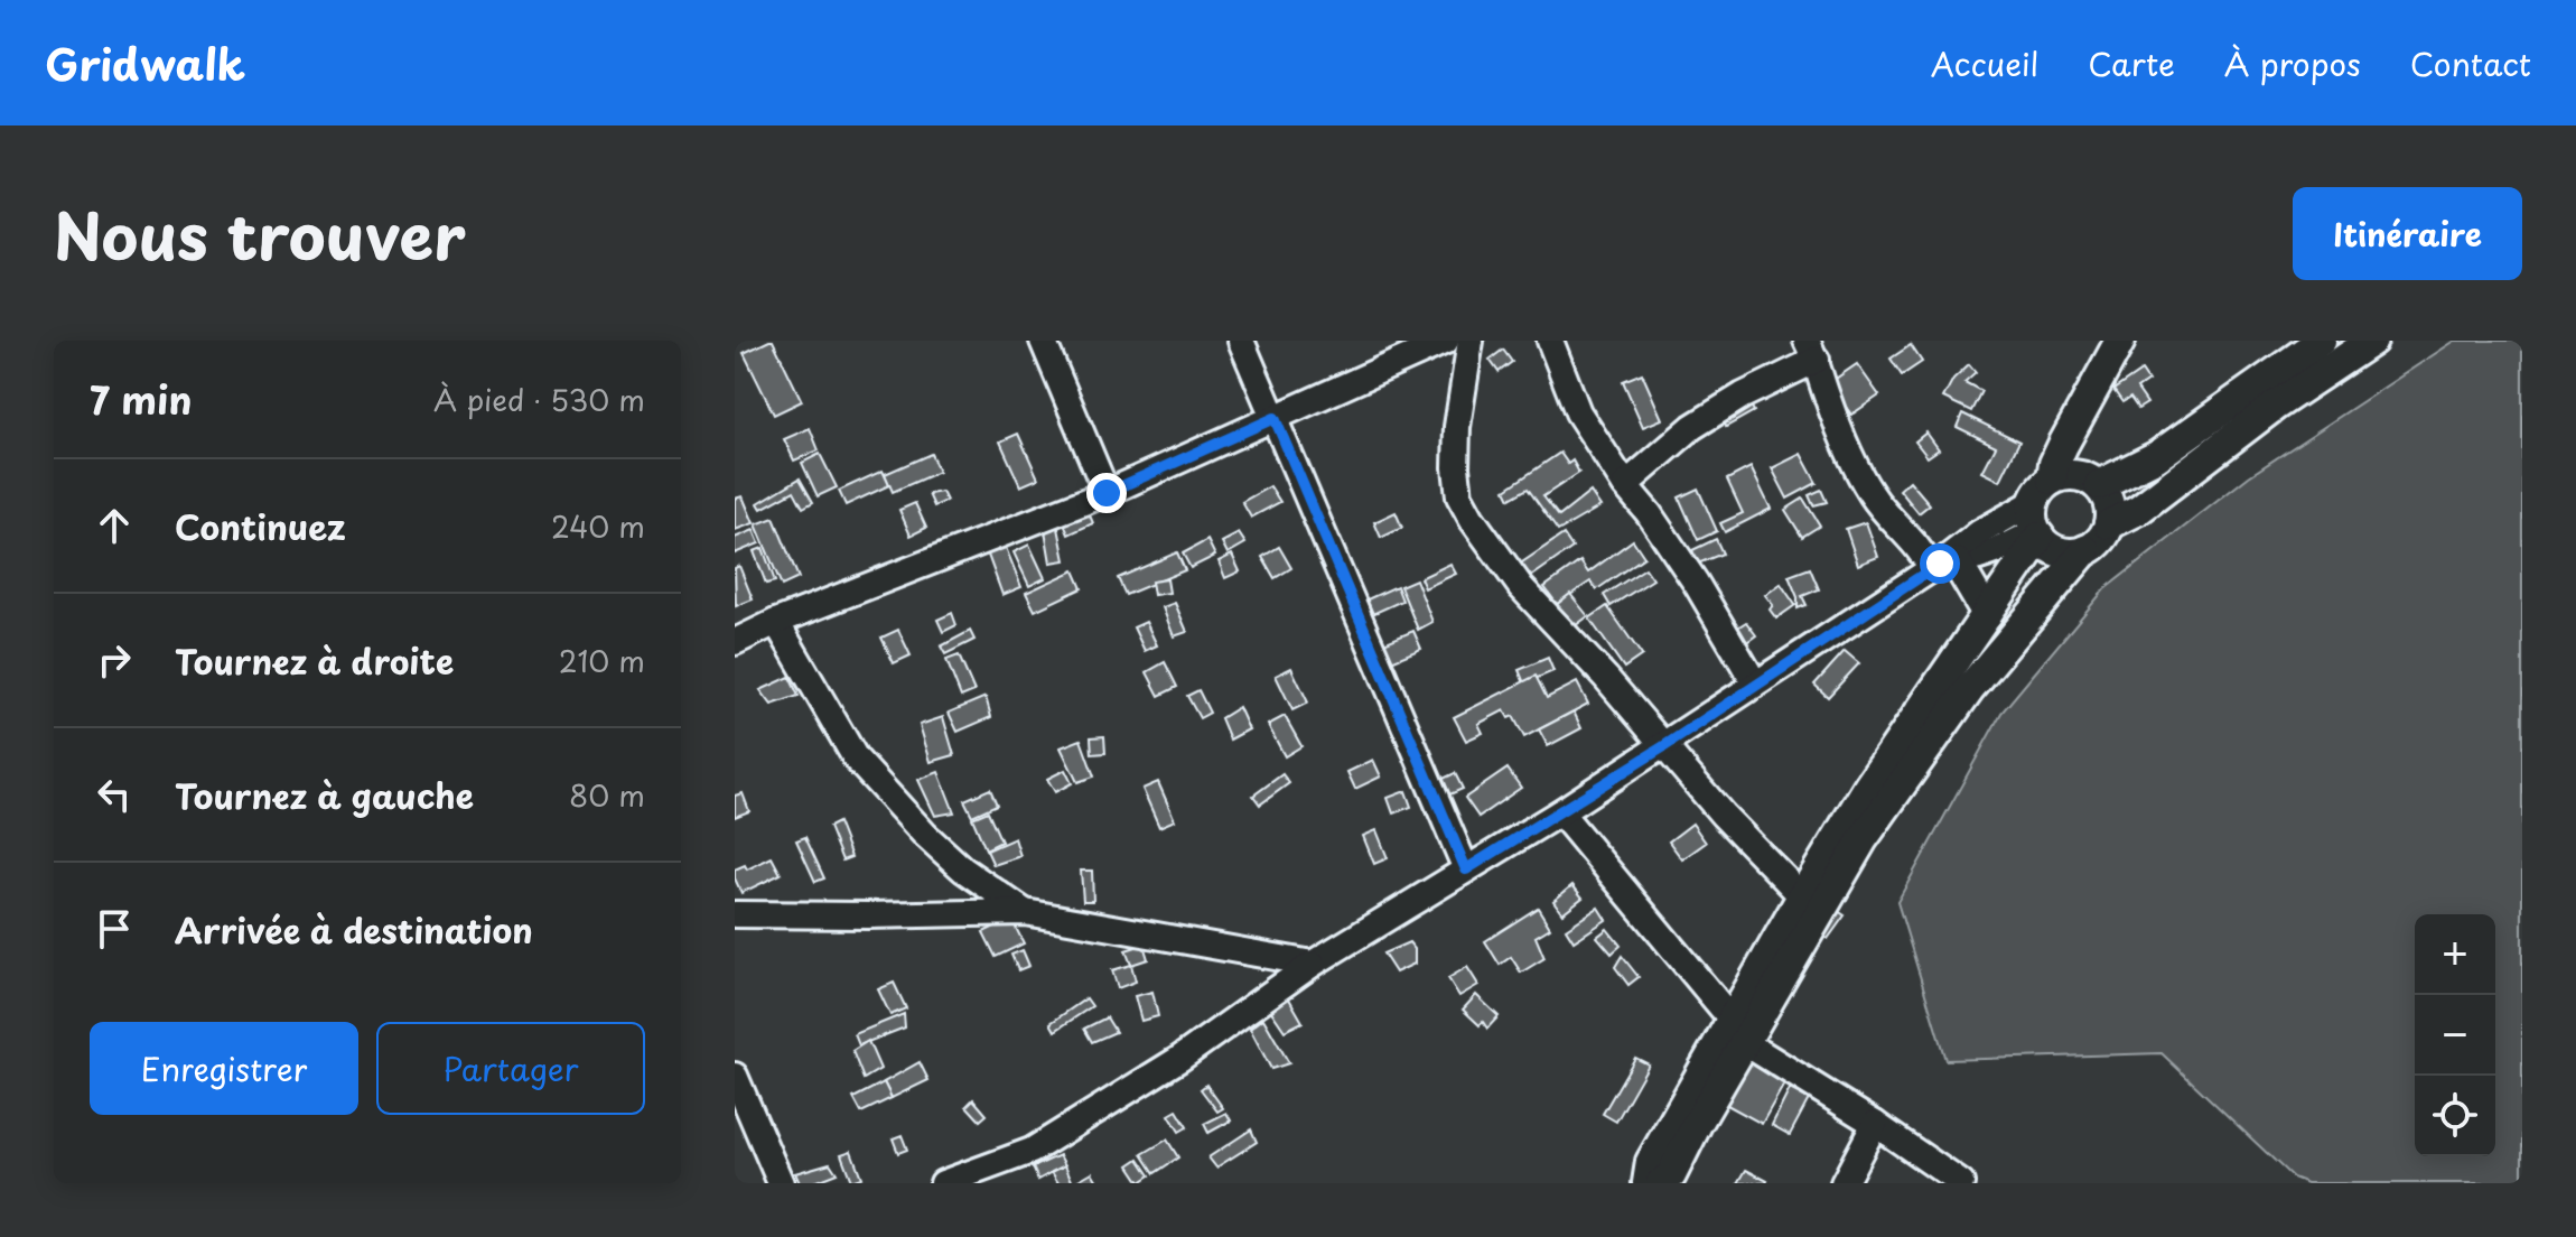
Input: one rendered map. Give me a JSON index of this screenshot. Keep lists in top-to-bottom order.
{
  "page": {
    "header": "Gridwalk",
    "nav": [
      "Accueil",
      "Carte",
      "À propos",
      "Contact"
    ],
    "title": "Nous trouver",
    "buttons": [
      "Itinéraire",
      ["Enregistrer", "Partager"]
    ],
    "heading": ["7 min", "À pied · 530 m"],
    "list": [
      ["Continuez", "240 m"],
      ["Tournez à droite", "210 m"],
      ["Tournez à gauche", "80 m"],
      "Arrivée à destination"
    ],
    "map_buttons": ["+", "−"]
  }
}
